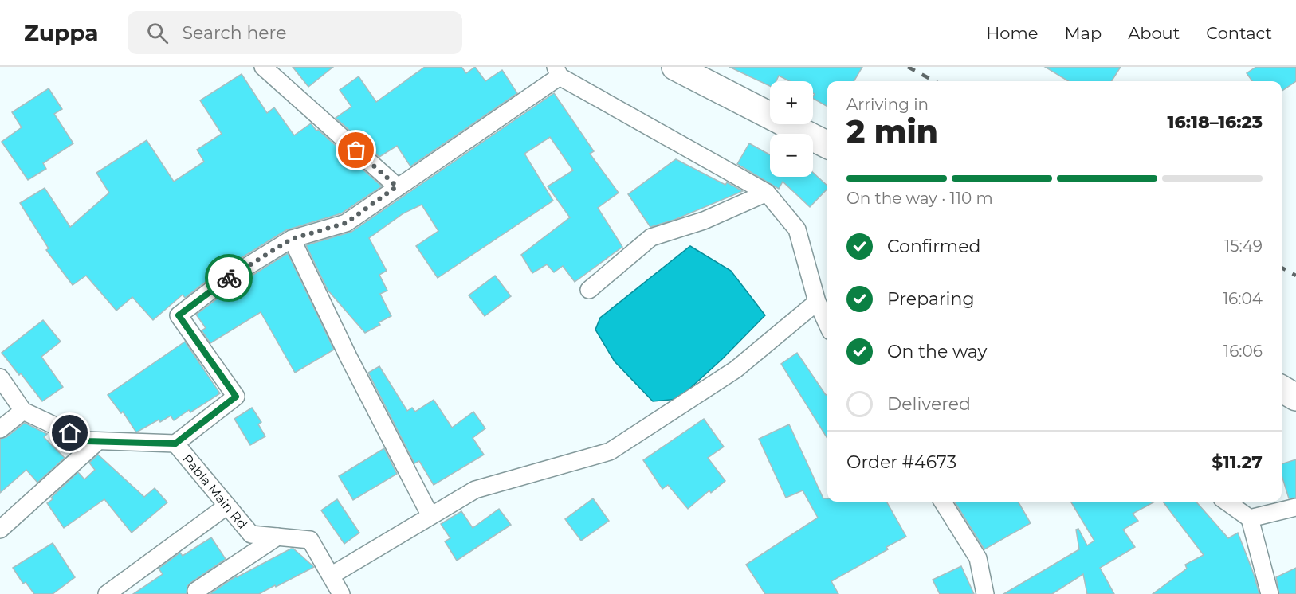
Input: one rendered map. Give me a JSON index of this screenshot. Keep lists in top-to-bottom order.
{
  "streets": {
    "street": ["Pabla Main Rd"]
  },
  "page": {
    "header": "Zuppa",
    "search": "Search here",
    "nav": [
      "Home",
      "Map",
      "About",
      "Contact"
    ],
    "map_buttons": ["+", "−"],
    "heading": ["2 min", "Arriving in", "16:18–16:23"],
    "panel": ["Order #4673", "$11.27"],
    "bar": "On the way · 110 m",
    "list": [
      ["Confirmed", "15:49"],
      ["Preparing", "16:04"],
      ["On the way", "16:06"],
      "Delivered"
    ]
  }
}
